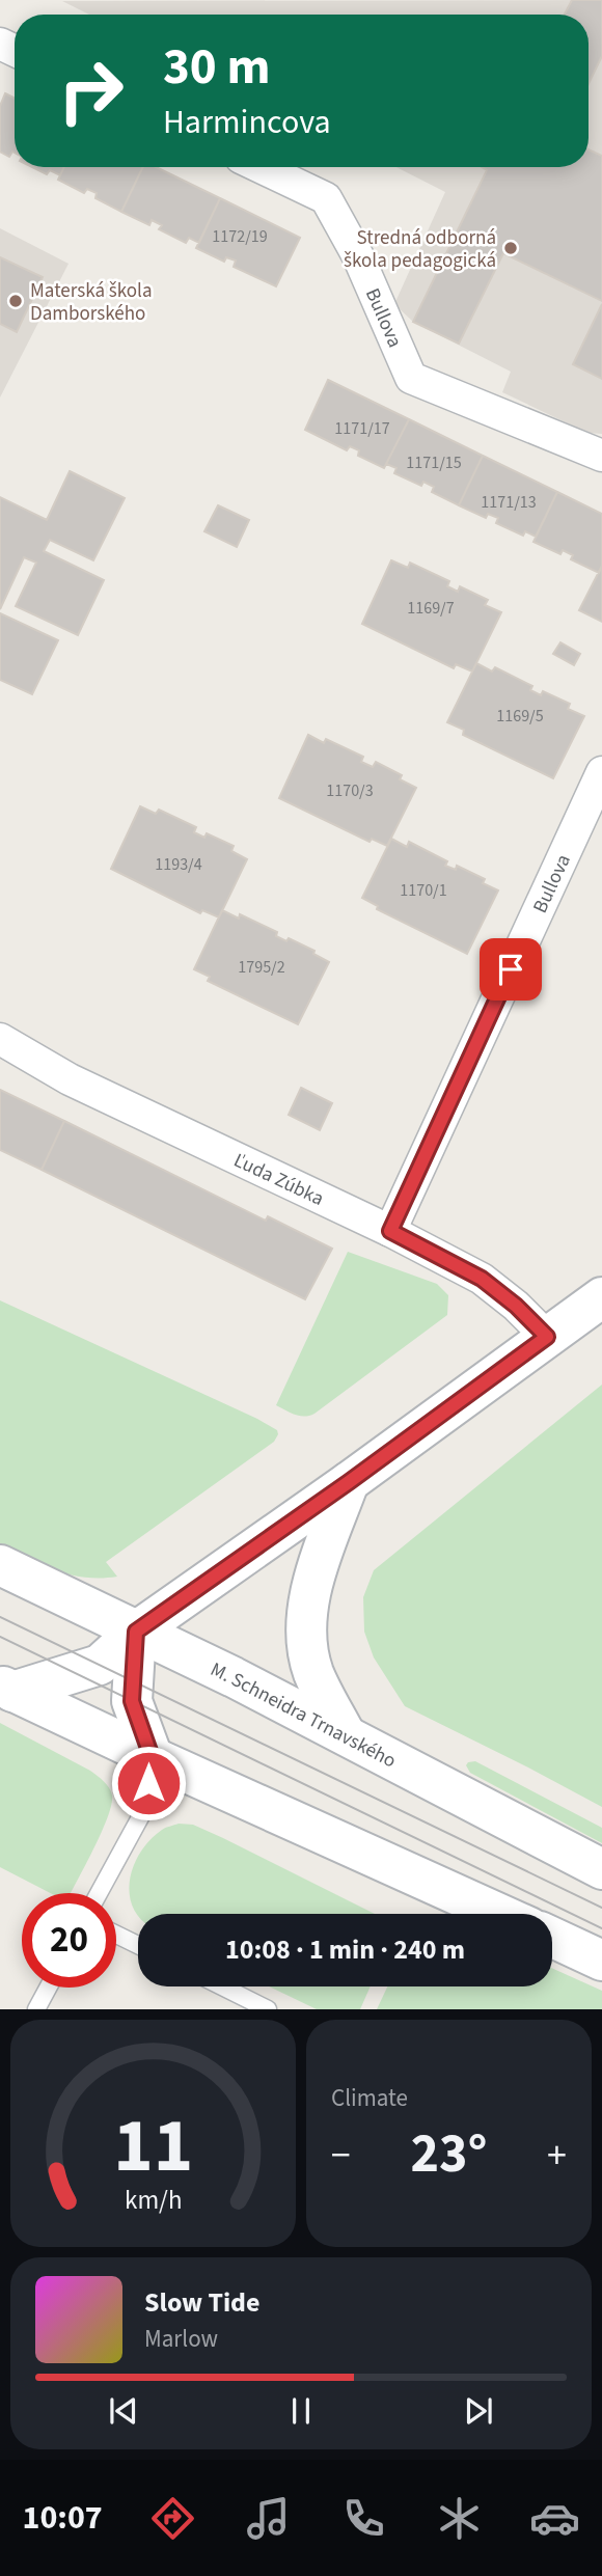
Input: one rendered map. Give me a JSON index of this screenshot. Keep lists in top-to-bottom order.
{
  "streets": {
    "main road": ["M. Schneidra Trnavského"],
    "street": ["Bullova", "Ľuda Zúbka"]
  },
  "crossings": [
    ["Bullova", "Ľuda Zúbka"]
  ],
  "places": ["Stredná odborná škola pedagogická", "Materská škola Damborského"],
  "house_numbers": [
    "1172/19",
    "1171/17",
    "1171/15",
    "1171/13",
    "1169/7",
    "1169/5",
    "1170/3",
    "1193/4",
    "1170/1",
    "1795/2"
  ],
  "page": {
    "turn": ["30 m", "Harmincova"],
    "limit": "20",
    "trip": "10:08 · 1 min · 240 m",
    "tile": "Climate",
    "heat": ["−", "23°", "+"],
    "song": ["Slow Tide", "Marlow"],
    "tabs": "10:07",
    "gauge": ["11", "km/h"]
  }
}
